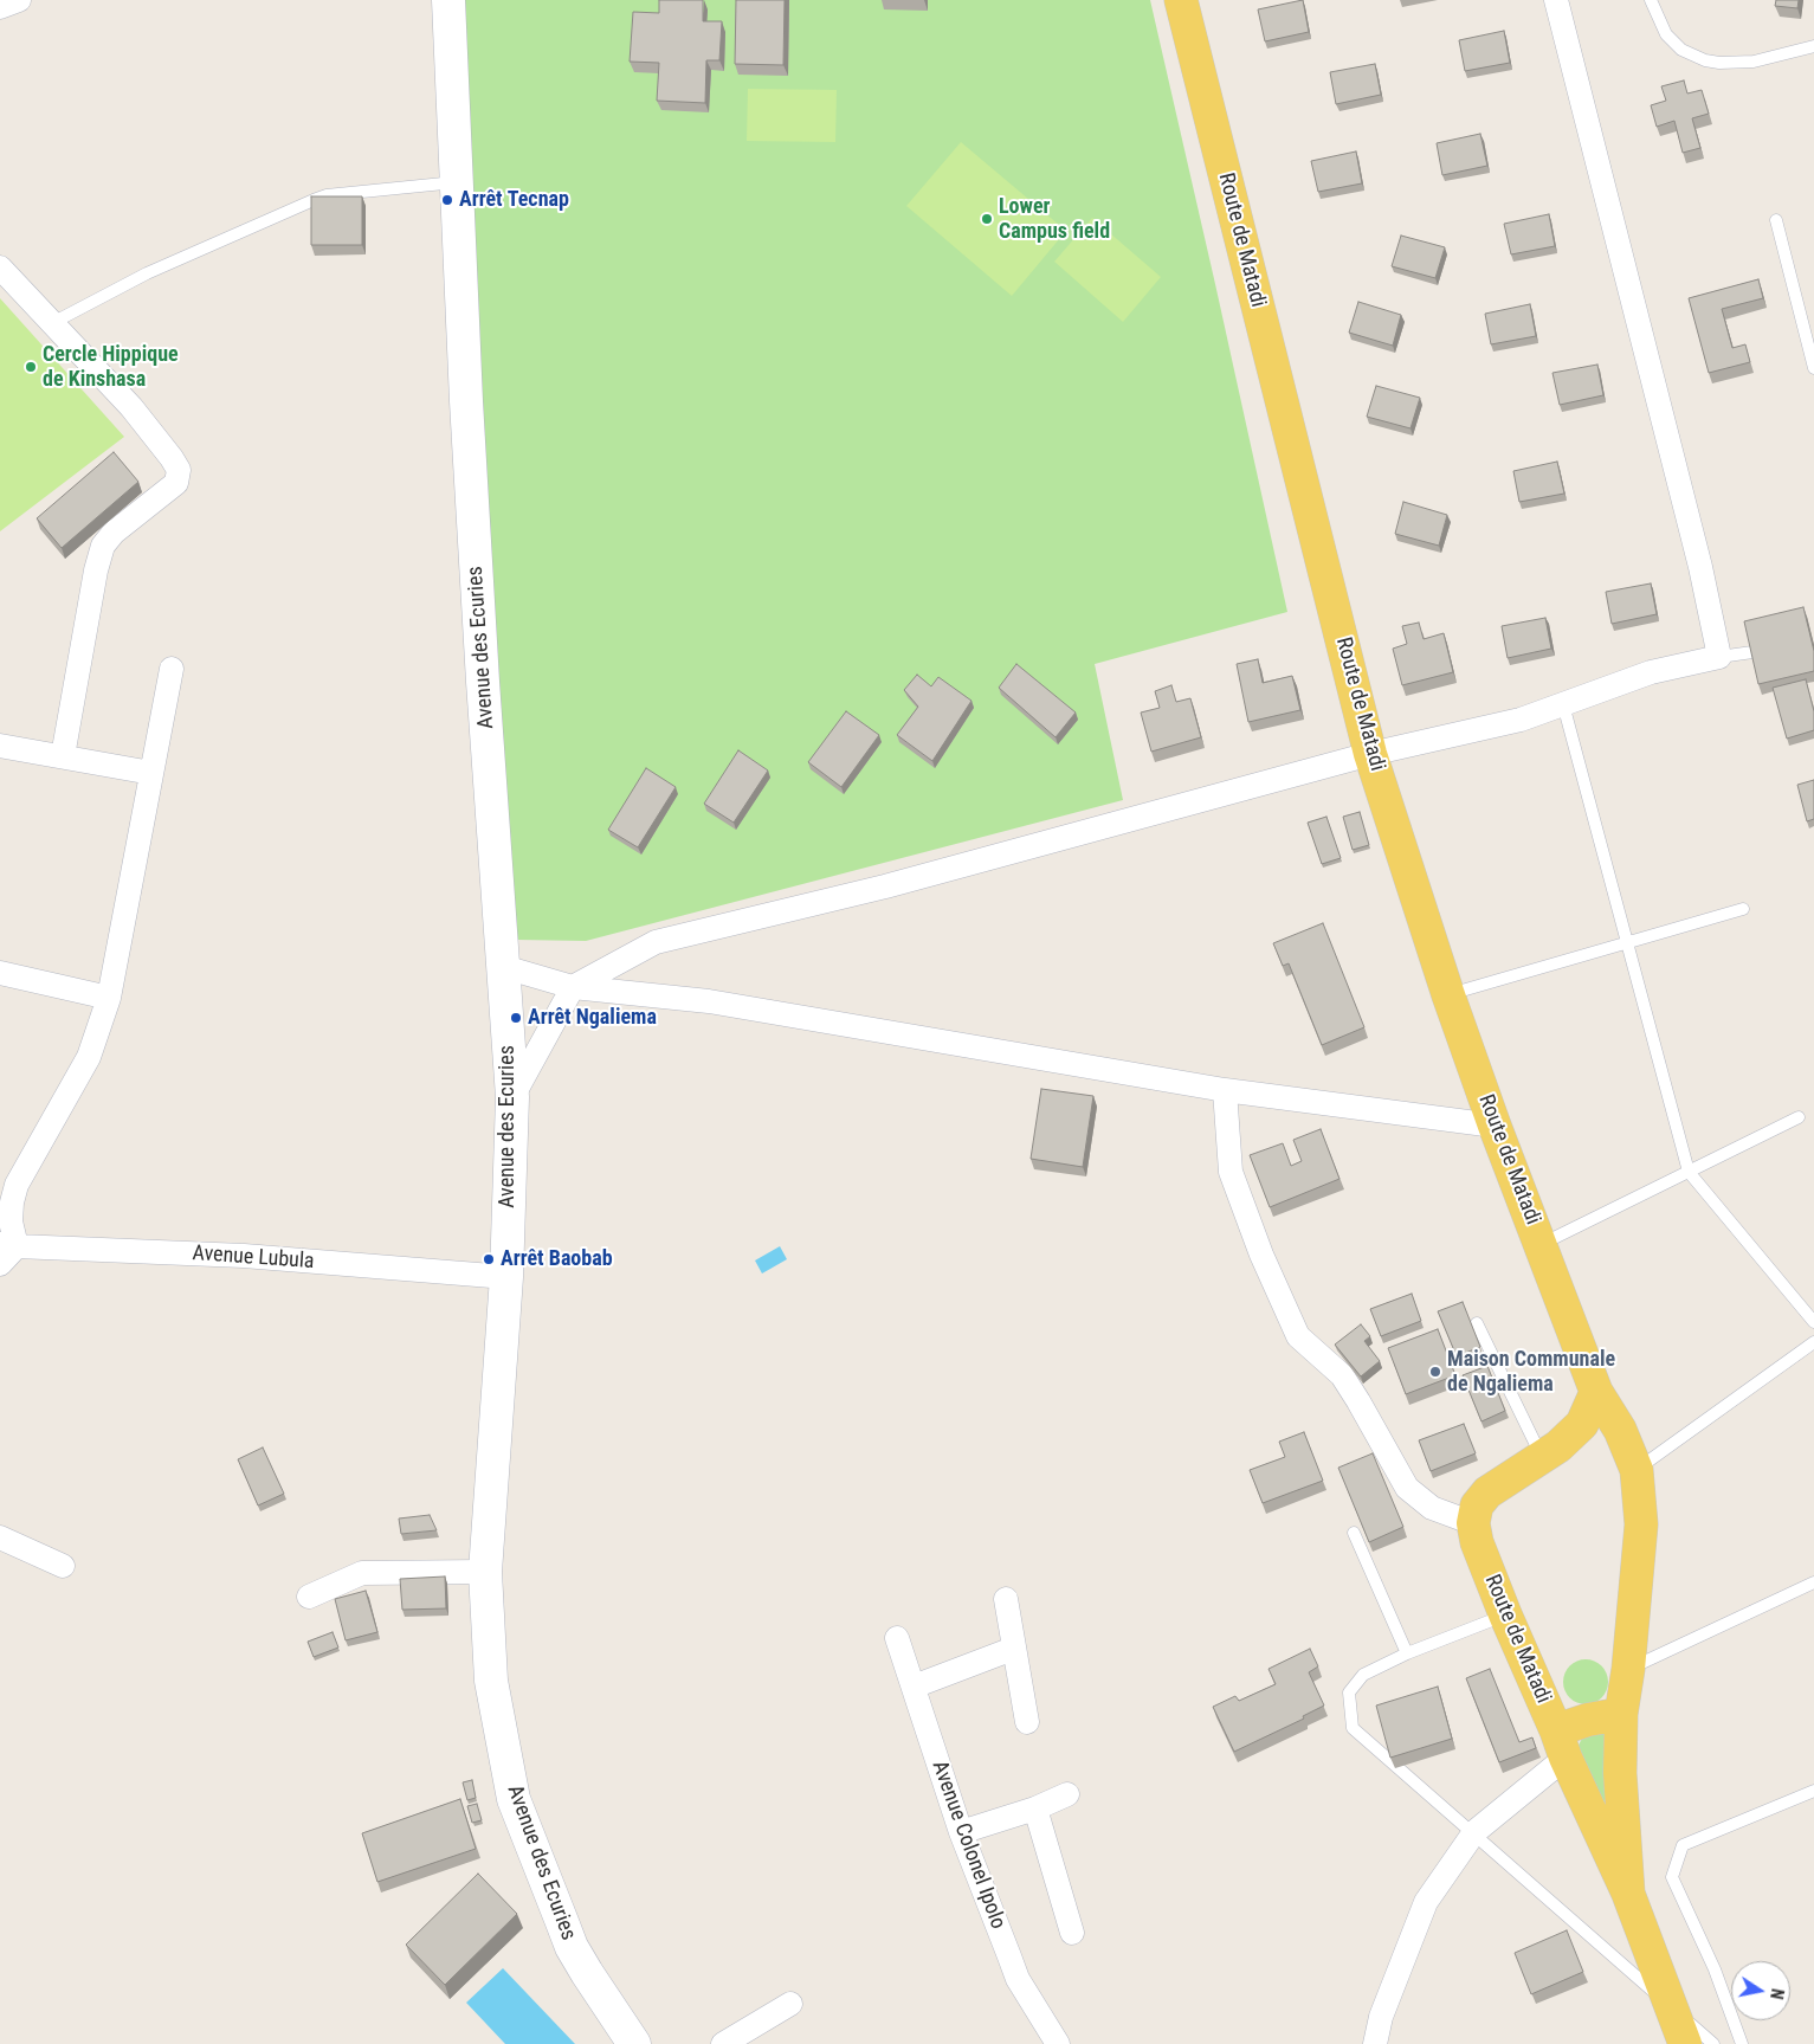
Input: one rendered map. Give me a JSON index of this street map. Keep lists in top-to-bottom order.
{
  "streets": {
    "main road": ["Route de Matadi"],
    "street": ["Avenue des Ecuries", "Avenue Lubula", "Avenue Colonel Ipolo"]
  },
  "crossings": [
    ["Avenue des Ecuries", "Avenue Lubula"]
  ],
  "places": [
    "Arrêt Tecnap",
    "Lower Campus field",
    "Cercle Hippique de Kinshasa",
    "Arrêt Ngaliema",
    "Arrêt Baobab",
    "Maison Communale de Ngaliema"
  ],
  "north": "right"
}
